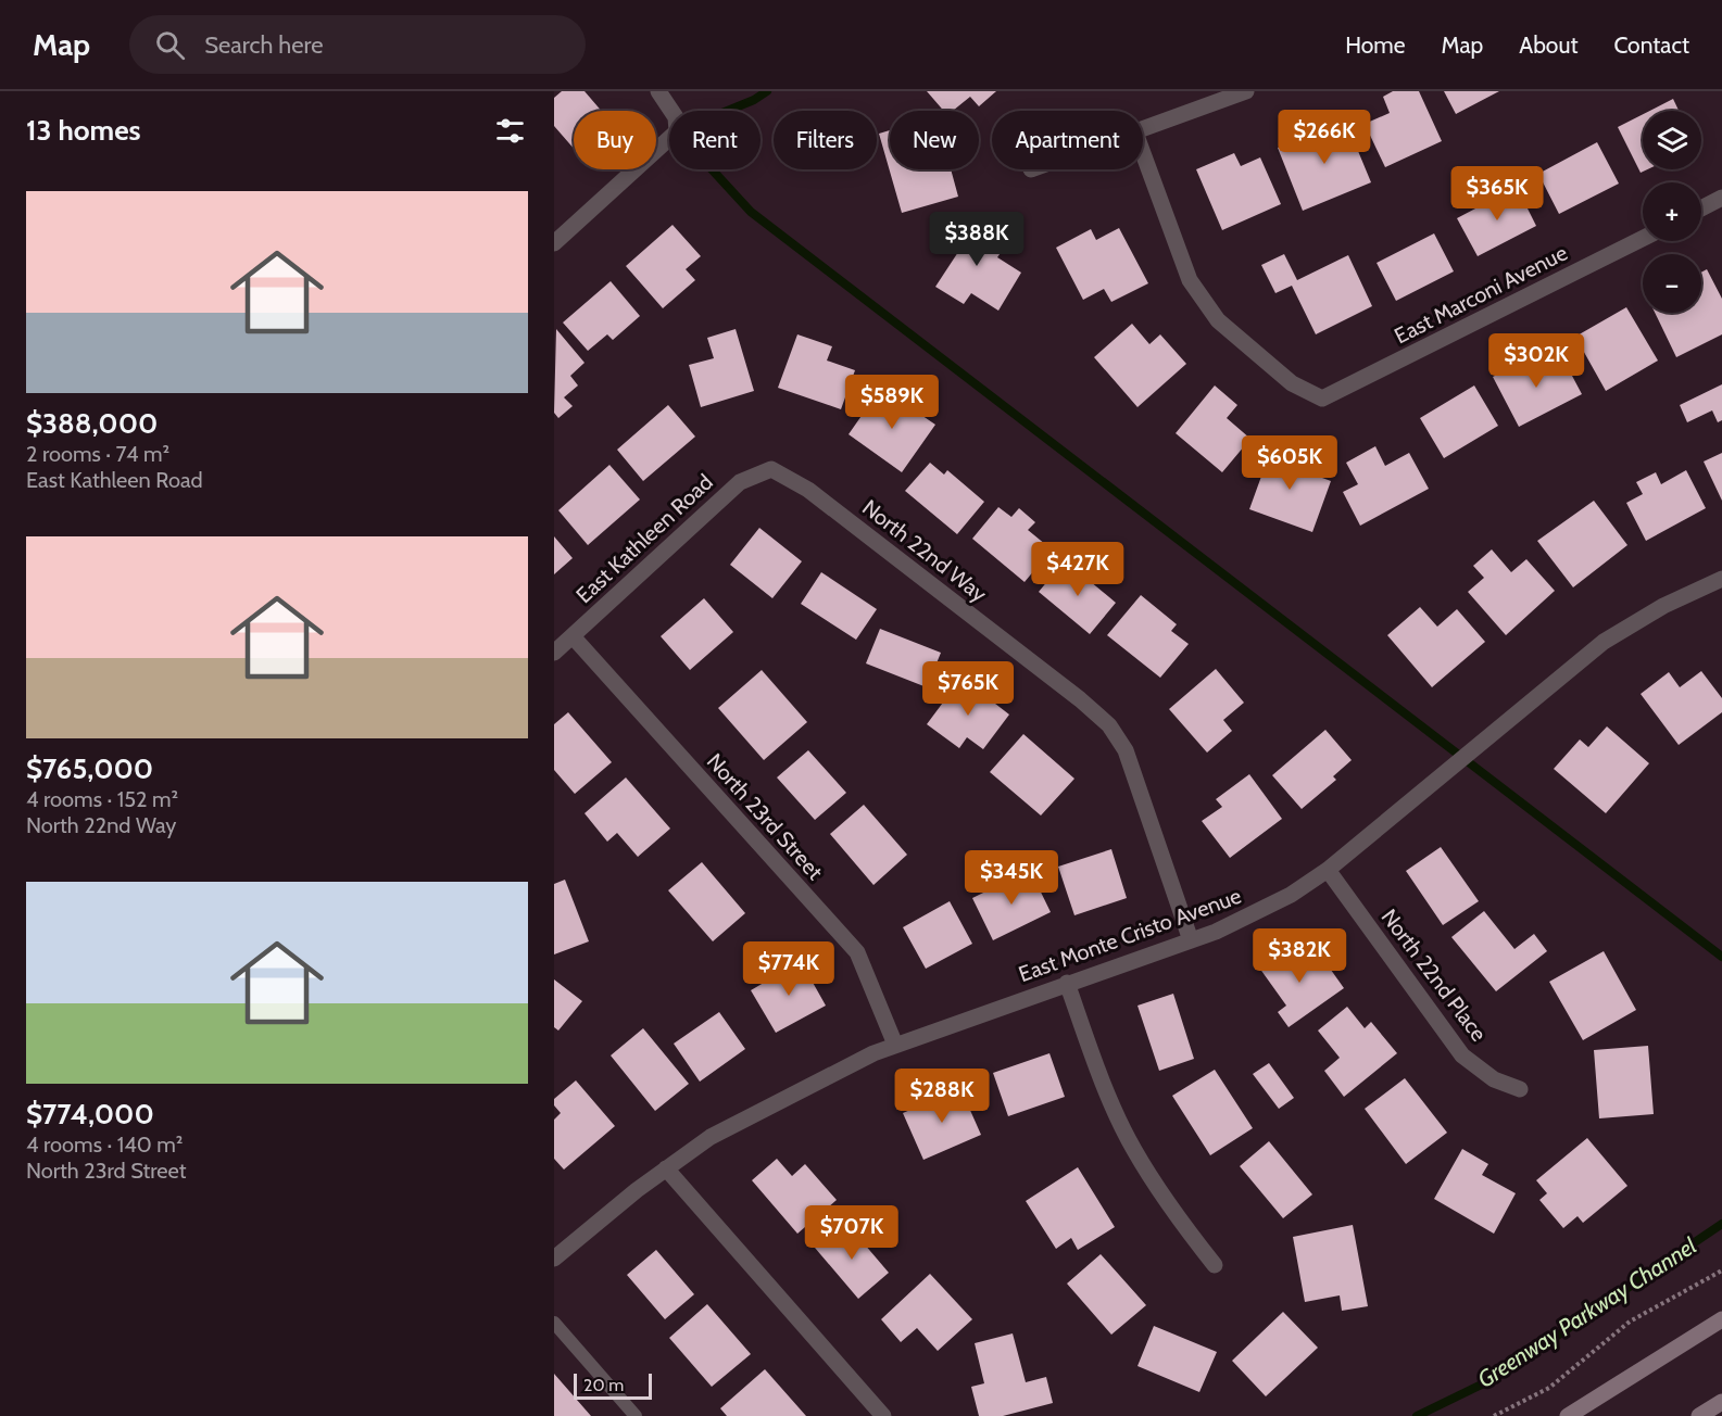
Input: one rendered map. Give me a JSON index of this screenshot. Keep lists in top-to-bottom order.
{
  "streets": {
    "street": [
      "East Marconi Avenue",
      "East Kathleen Road",
      "North 22nd Way",
      "North 23rd Street",
      "East Monte Cristo Avenue",
      "North 22nd Place"
    ]
  },
  "crossings": [
    ["East Kathleen Road", "North 22nd Way"],
    ["East Kathleen Road", "North 23rd Street"],
    ["North 22nd Way", "East Monte Cristo Avenue"],
    ["North 23rd Street", "East Monte Cristo Avenue"],
    ["East Monte Cristo Avenue", "North 22nd Place"]
  ],
  "water": ["Greenway Parkway Channel"],
  "scale_bar": "20 m",
  "page": {
    "header": "Map",
    "search": "Search here",
    "nav": [
      "Home",
      "Map",
      "About",
      "Contact"
    ],
    "heading": "13 homes",
    "price": [
      "$266K",
      "$365K",
      "$388K",
      "$302K",
      "$589K",
      "$605K",
      "$427K",
      "$765K",
      "$345K",
      "$382K",
      "$774K",
      "$288K",
      "$707K"
    ],
    "map_buttons": ["+", "−"],
    "chip": [
      "Buy",
      "Rent",
      "Filters",
      "New",
      "Apartment"
    ],
    "list": [
      {
        "name": "$388,000",
        "note": "2 rooms · 74 m² · East Kathleen Road"
      },
      {
        "name": "$765,000",
        "note": "4 rooms · 152 m² · North 22nd Way"
      },
      {
        "name": "$774,000",
        "note": "4 rooms · 140 m² · North 23rd Street"
      }
    ],
    "scale": "20 m"
  }
}
